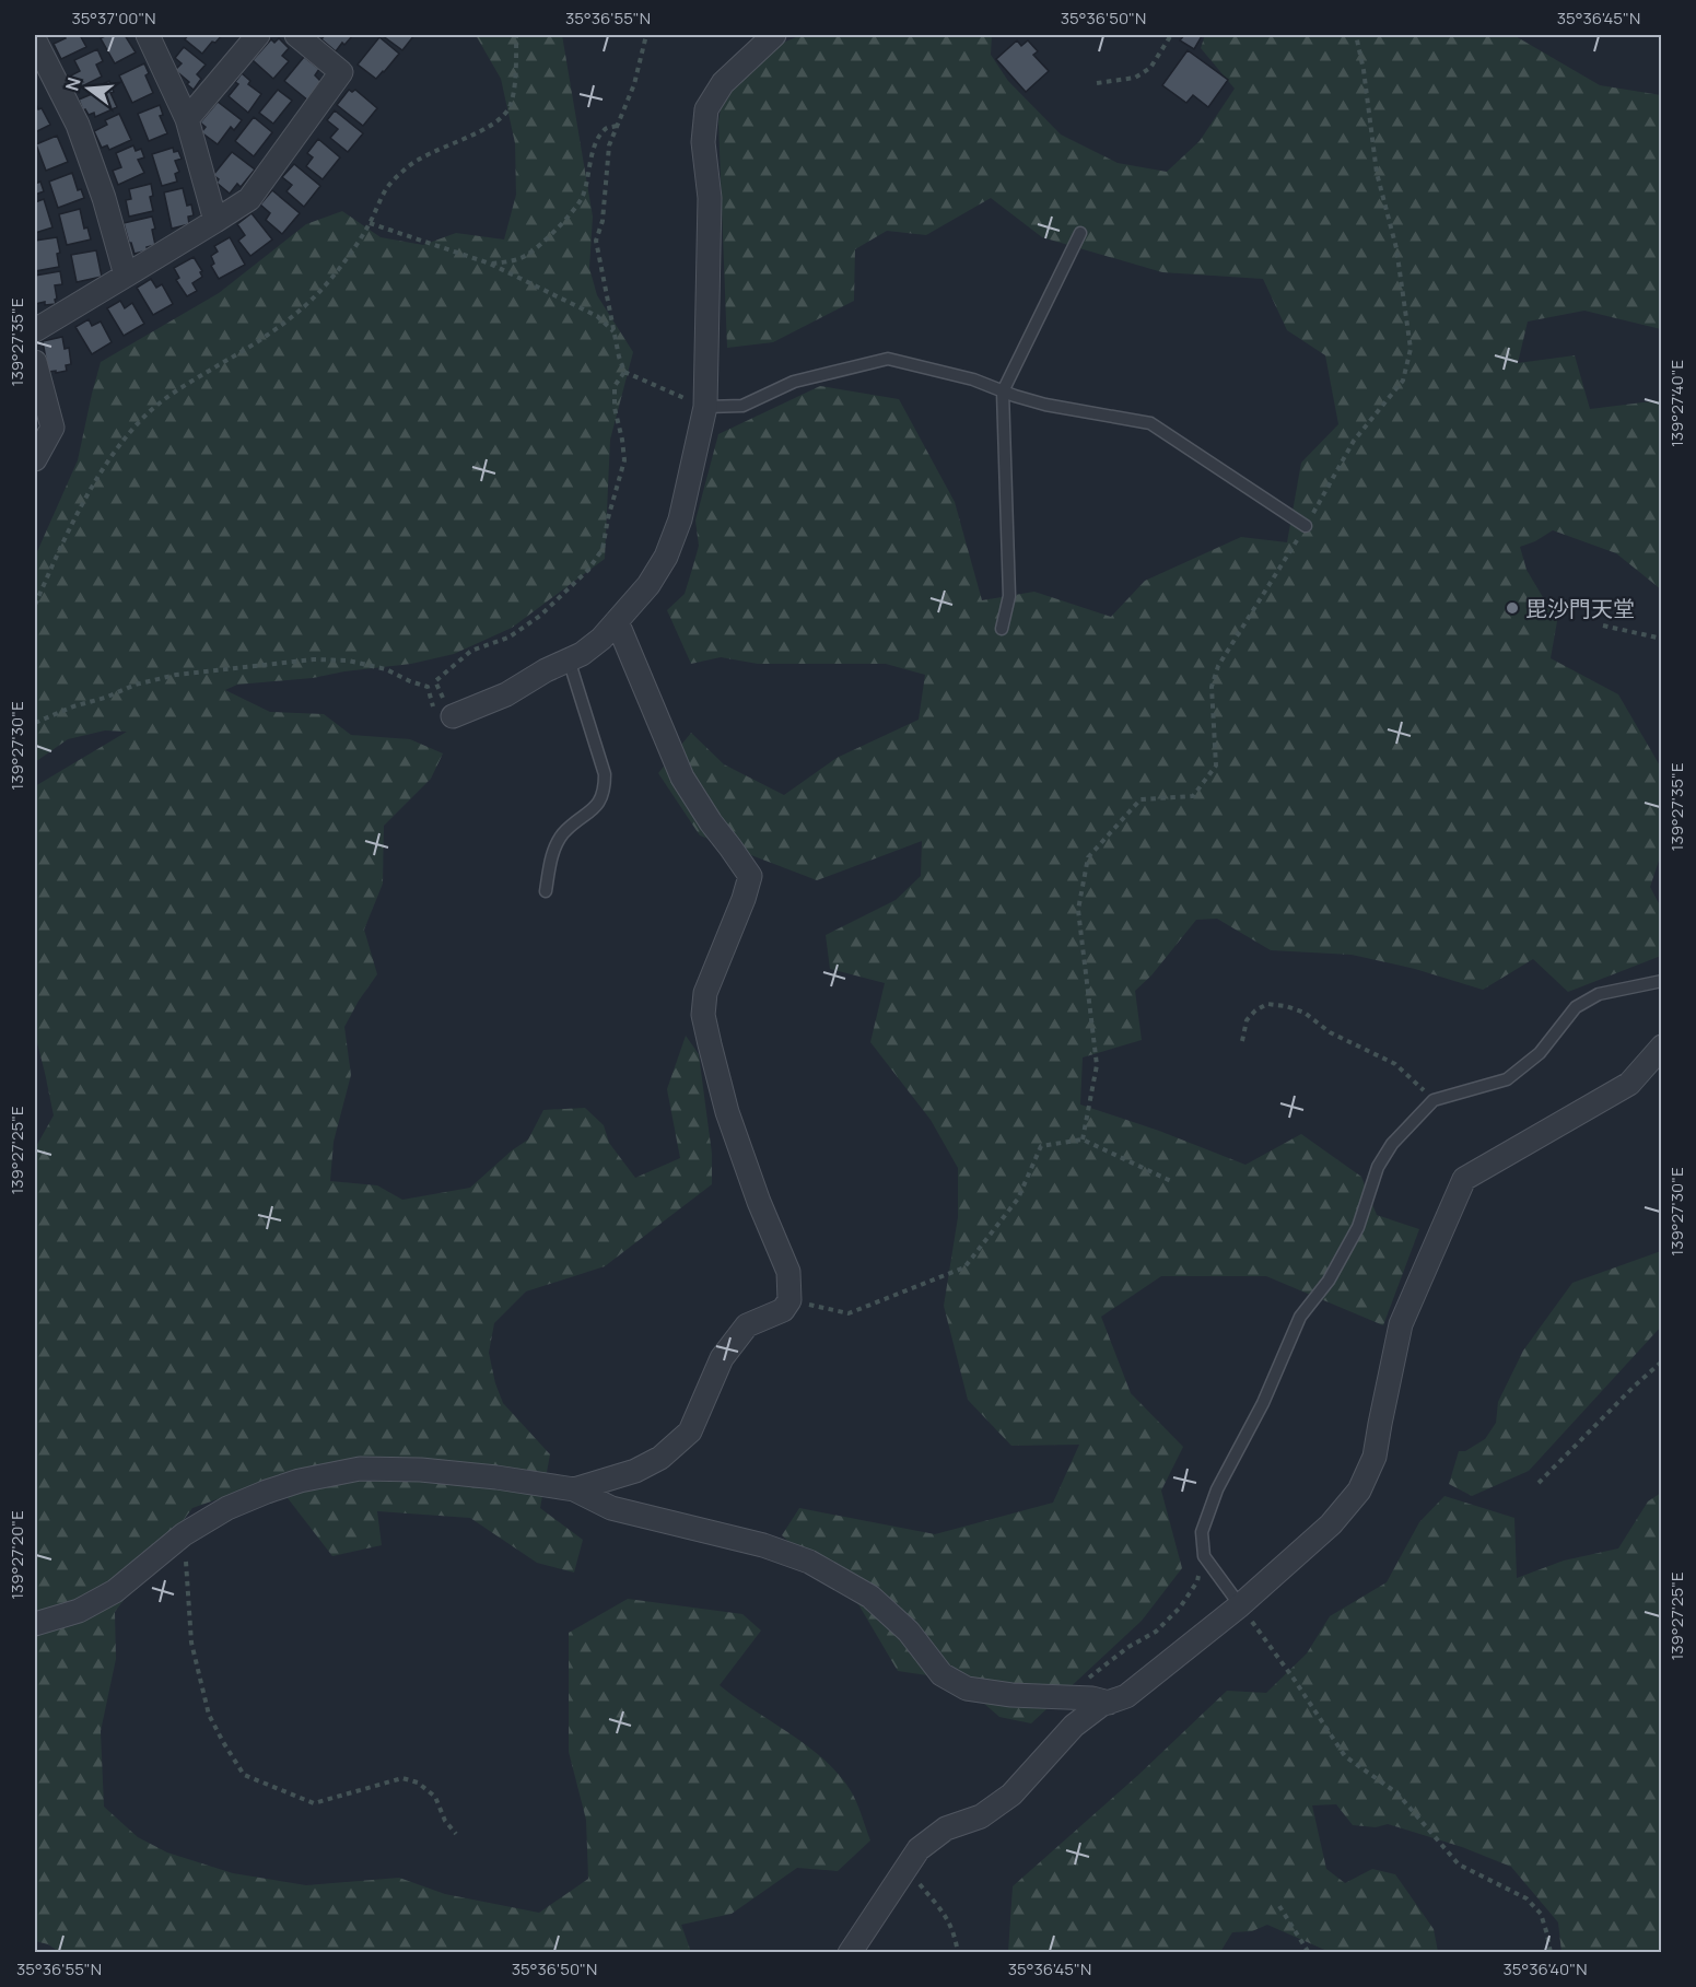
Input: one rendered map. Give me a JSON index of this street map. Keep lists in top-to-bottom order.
{
  "places": ["毘沙門天堂"],
  "north": "left",
  "coordinates": [
    "35°37'00\"N",
    "35°36'55\"N",
    "35°36'50\"N",
    "35°36'45\"N",
    "139°27'35\"E",
    "139°27'40\"E",
    "139°27'30\"E",
    "139°27'25\"E",
    "139°27'20\"E",
    "35°36'40\"N"
  ]
}
